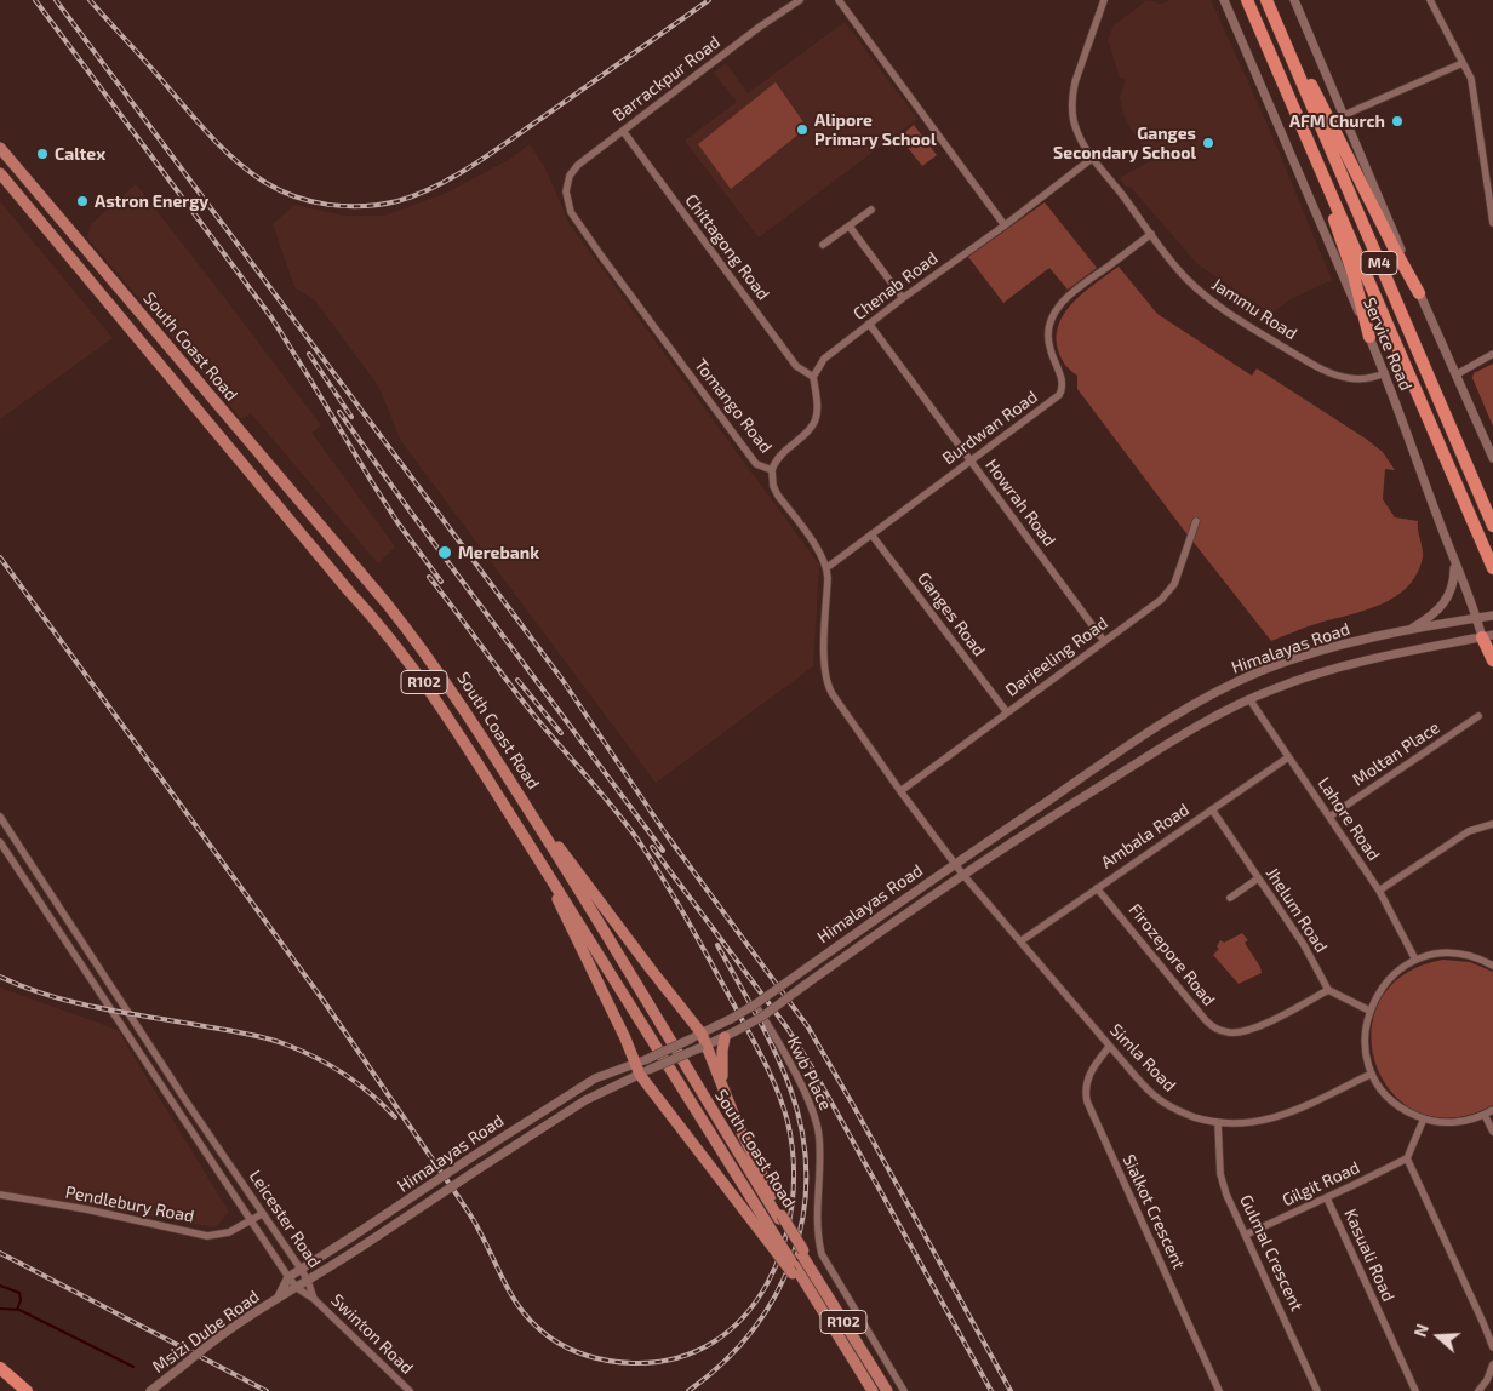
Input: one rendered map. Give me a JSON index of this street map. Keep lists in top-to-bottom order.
{
  "streets": {
    "highway": ["M4"],
    "main road": ["South Coast Road", "R102"],
    "street": [
      "Barrackpur Road",
      "Chittagong Road",
      "Chenab Road",
      "Jammu Road",
      "Service Road",
      "Tomango Road",
      "Burdwan Road",
      "Howrah Road",
      "Ganges Road",
      "Himalayas Road",
      "Darjeeling Road",
      "Moltan Place",
      "Lahore Road",
      "Ambala Road",
      "Jhelum Road",
      "Firozepore Road",
      "Simla Road",
      "Kwb Place",
      "Gilgit Road",
      "Pendlebury Road",
      "Sialkot Crescent",
      "Leicester Road",
      "Gulmal Crescent",
      "Kasuali Road",
      "Msizi Dube Road",
      "Swinton Road"
    ]
  },
  "crossings": [
    ["Barrackpur Road", "Chittagong Road"],
    ["Barrackpur Road", "Tomango Road"],
    ["Chittagong Road", "Chenab Road"],
    ["Chenab Road", "Jammu Road"],
    ["Chenab Road", "Howrah Road"],
    ["Jammu Road", "Service Road"],
    ["Jammu Road", "Burdwan Road"],
    ["Service Road", "Himalayas Road"],
    ["South Coast Road", "R102"],
    ["Tomango Road", "Burdwan Road"],
    ["Burdwan Road", "Howrah Road"],
    ["Burdwan Road", "Ganges Road"],
    ["Howrah Road", "Darjeeling Road"],
    ["Ganges Road", "Darjeeling Road"],
    ["Himalayas Road", "Lahore Road"],
    ["Himalayas Road", "Simla Road"],
    ["Himalayas Road", "Kwb Place"],
    ["Himalayas Road", "Leicester Road"],
    ["Himalayas Road", "Msizi Dube Road"],
    ["Moltan Place", "Lahore Road"],
    ["Lahore Road", "Ambala Road"],
    ["Ambala Road", "Jhelum Road"],
    ["Ambala Road", "Firozepore Road"],
    ["Ambala Road", "Simla Road"],
    ["Jhelum Road", "Firozepore Road"],
    ["Simla Road", "Sialkot Crescent"],
    ["Simla Road", "Gulmal Crescent"],
    ["Gilgit Road", "Gulmal Crescent"],
    ["Gilgit Road", "Kasuali Road"],
    ["Pendlebury Road", "Leicester Road"],
    ["Leicester Road", "Msizi Dube Road"],
    ["Leicester Road", "Swinton Road"]
  ],
  "places": [
    "AFM Church",
    "Alipore Primary School",
    "Ganges Secondary School",
    "Caltex",
    "Astron Energy",
    "Merebank"
  ],
  "north": "left"
}
